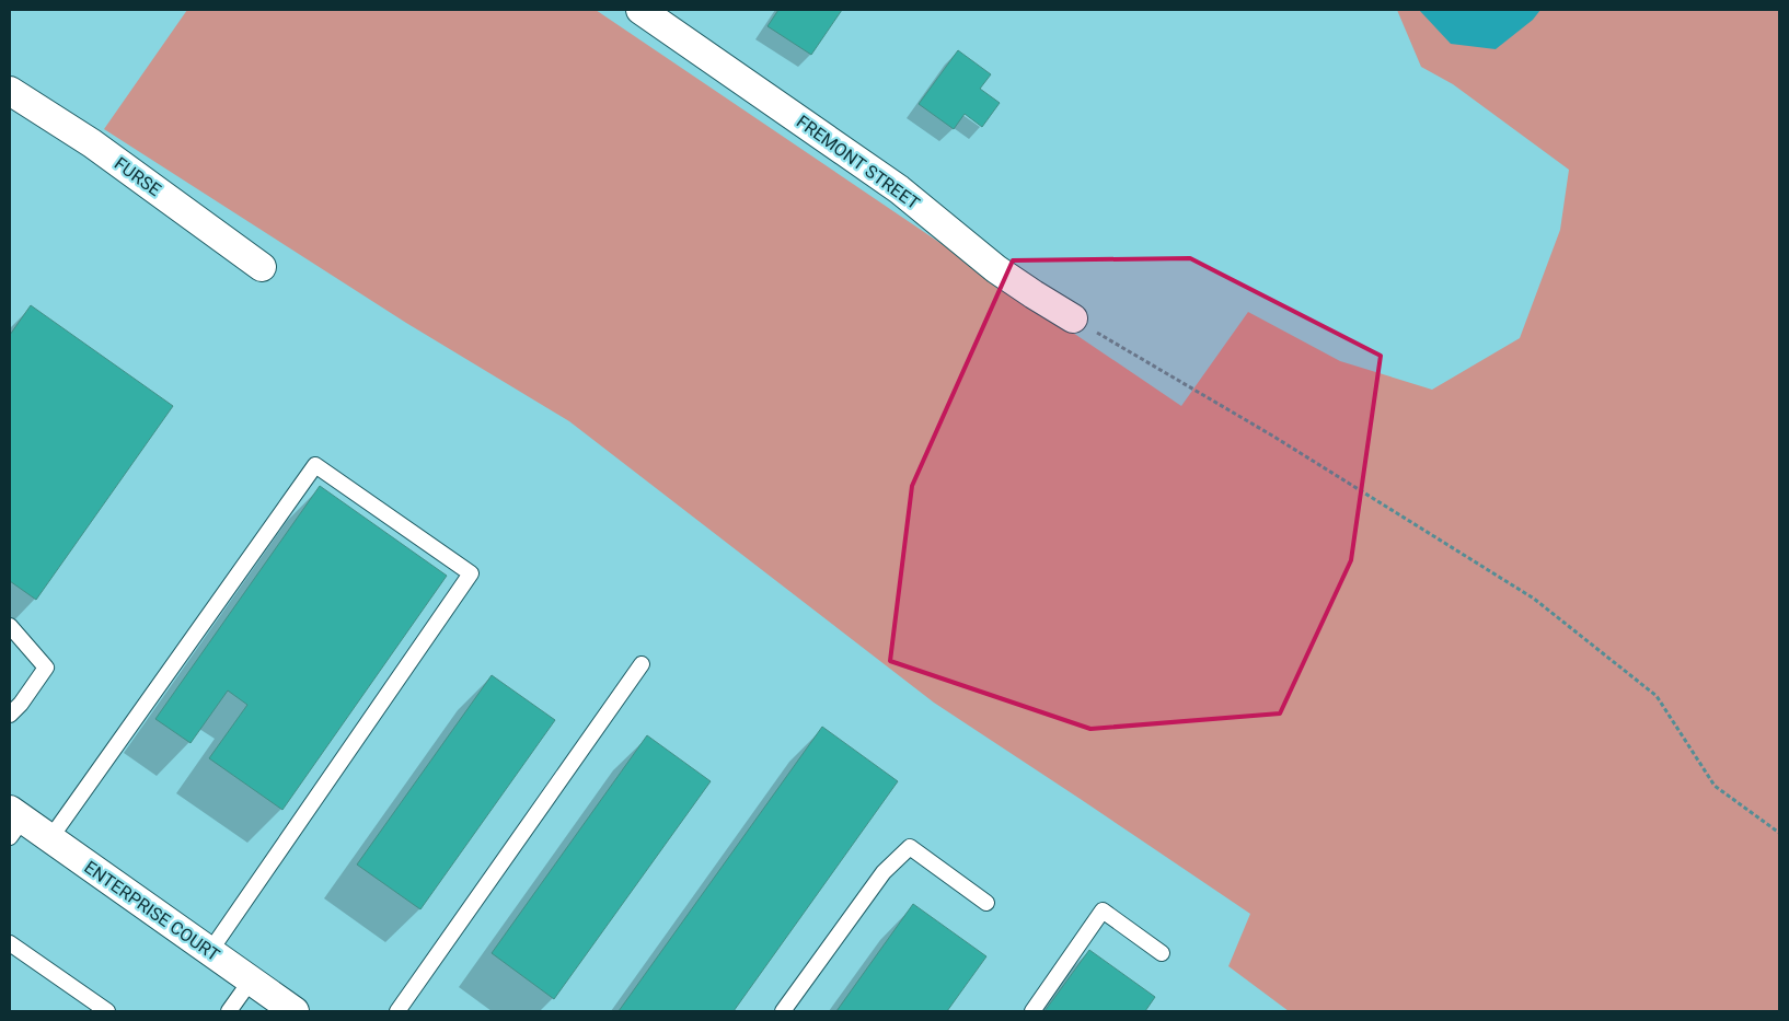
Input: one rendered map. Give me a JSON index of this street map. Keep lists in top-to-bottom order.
{
  "streets": {
    "street": ["FREMONT STREET", "FURSE", "ENTERPRISE COURT"]
  }
}
